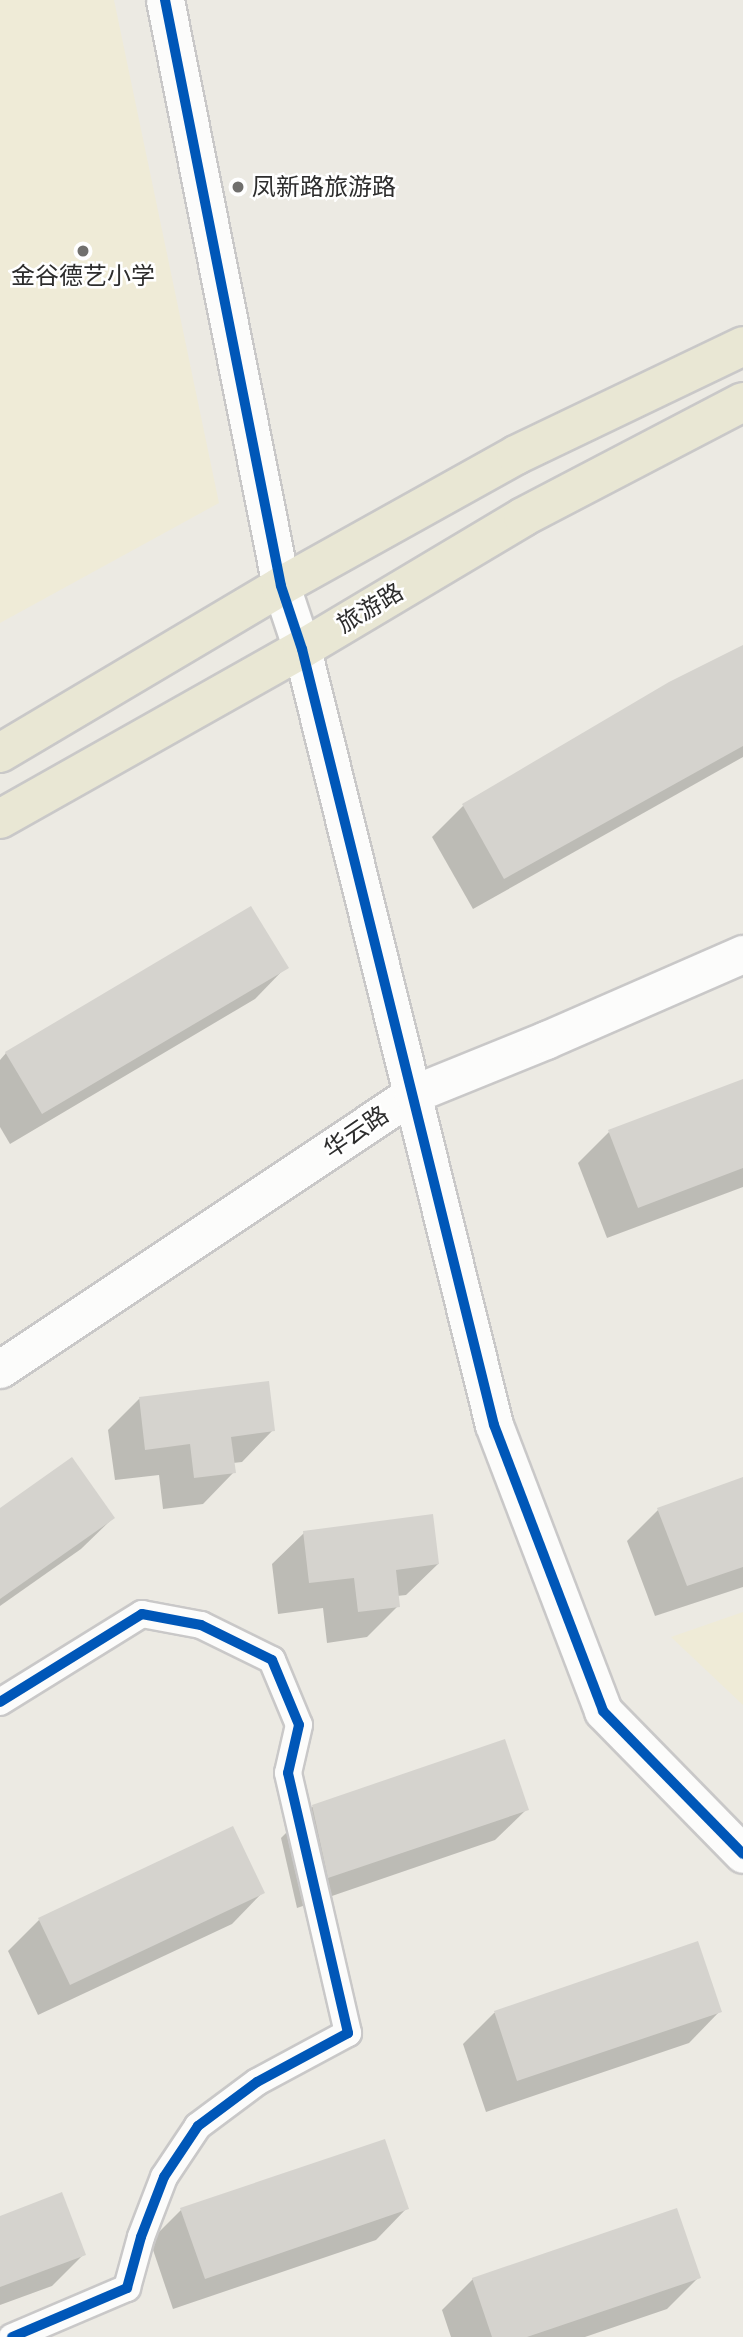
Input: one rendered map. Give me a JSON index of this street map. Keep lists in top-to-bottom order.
{
  "streets": {
    "main road": ["旅游路"],
    "street": ["华云路"]
  },
  "places": ["凤新路旅游路", "金谷德艺小学"]
}
